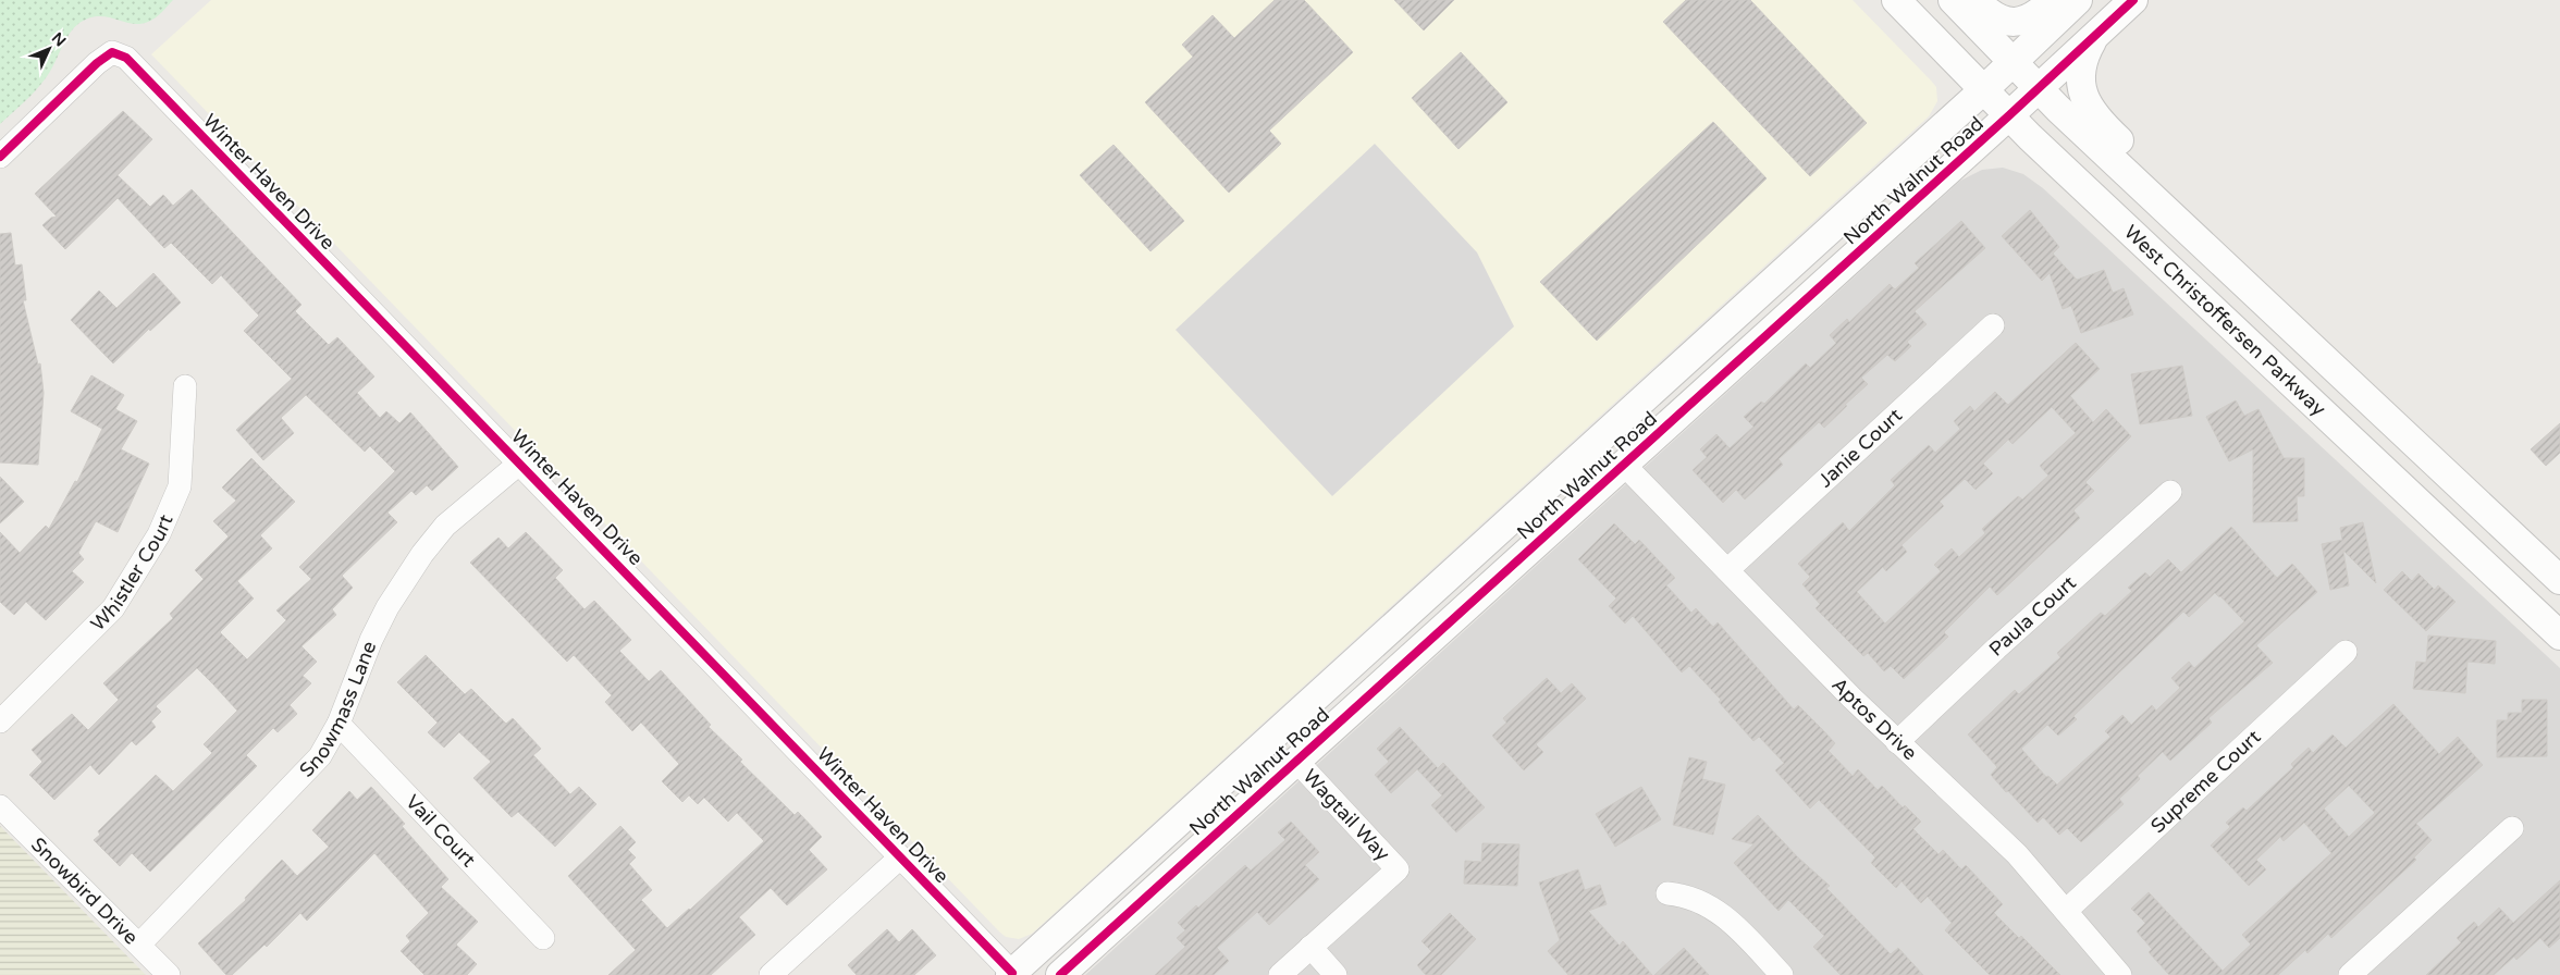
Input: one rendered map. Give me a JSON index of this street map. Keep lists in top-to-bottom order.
{
  "streets": {
    "street": [
      "North Walnut Road",
      "Winter Haven Drive",
      "West Christoffersen Parkway",
      "Janie Court",
      "Whistler Court",
      "Paula Court",
      "Snowmass Lane",
      "Aptos Drive",
      "Supreme Court",
      "Wagtail Way",
      "Vail Court",
      "Snowbird Drive"
    ]
  },
  "crossings": [
    ["North Walnut Road", "Winter Haven Drive"],
    ["North Walnut Road", "West Christoffersen Parkway"],
    ["North Walnut Road", "Aptos Drive"],
    ["North Walnut Road", "Wagtail Way"],
    ["Winter Haven Drive", "Snowmass Lane"],
    ["Janie Court", "Aptos Drive"],
    ["Paula Court", "Aptos Drive"],
    ["Snowmass Lane", "Vail Court"],
    ["Snowmass Lane", "Snowbird Drive"],
    ["Aptos Drive", "Supreme Court"]
  ],
  "north": "top right"
}
